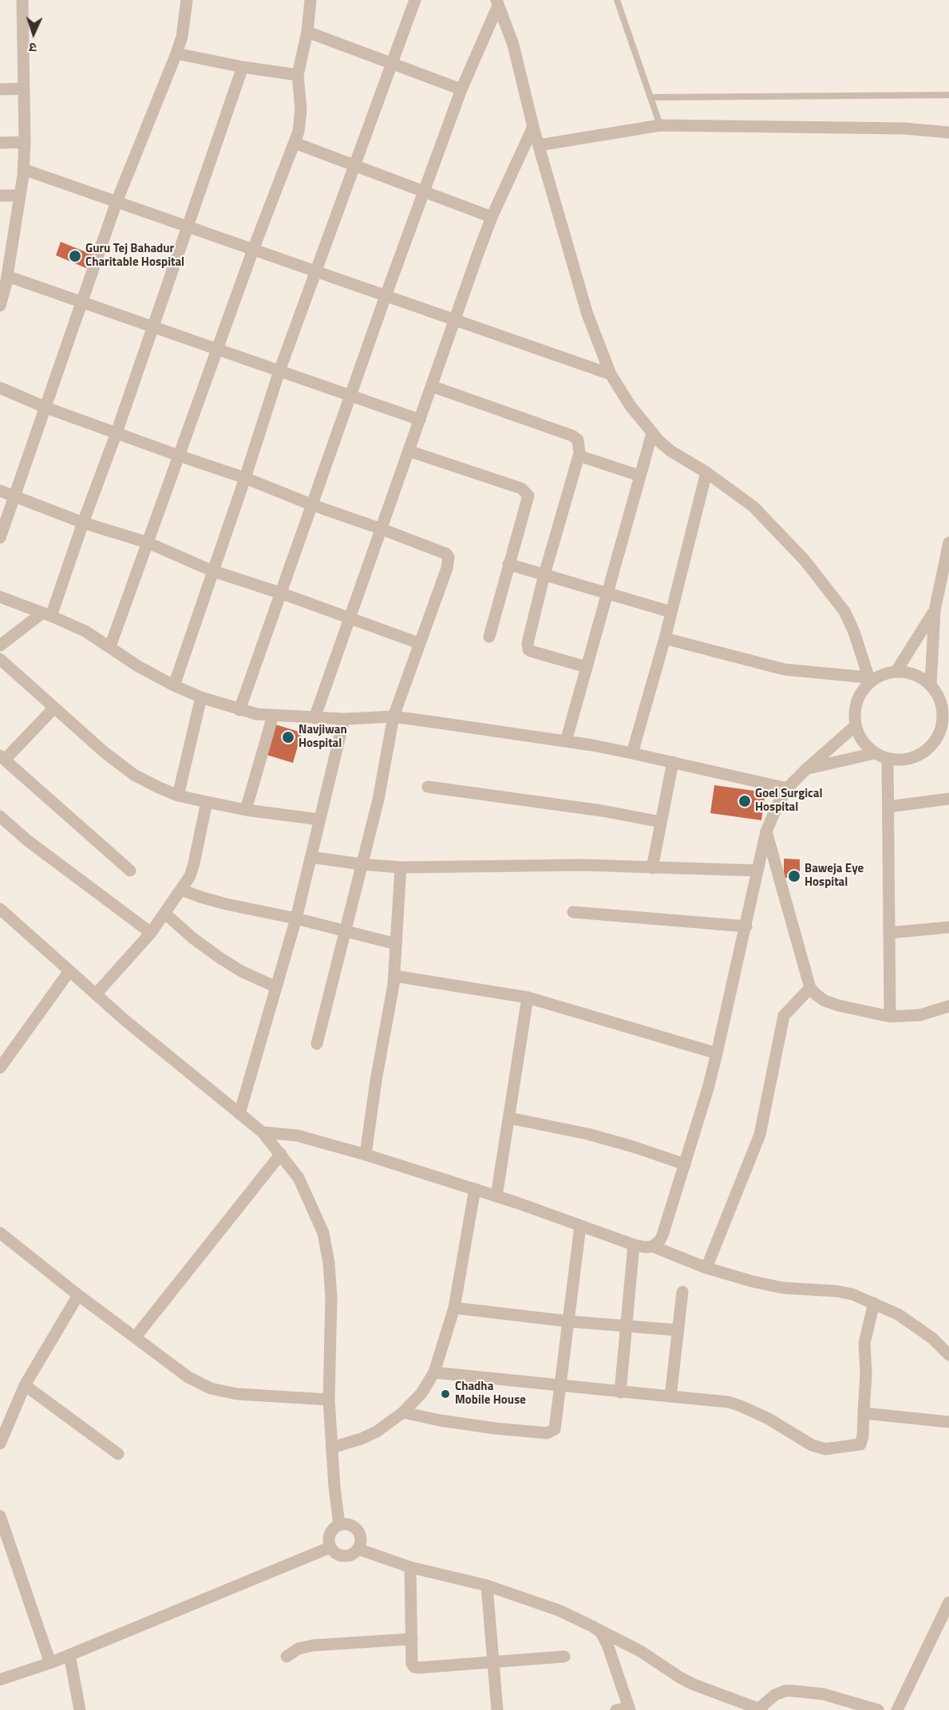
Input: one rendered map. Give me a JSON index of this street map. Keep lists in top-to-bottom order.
{
  "places": [
    "Guru Tej Bahadur Charitable Hospital",
    "Navjiwan Hospital",
    "Goel Surgical Hospital",
    "Baweja Eye Hospital",
    "Chadha Mobile House"
  ],
  "north": "bottom"
}
